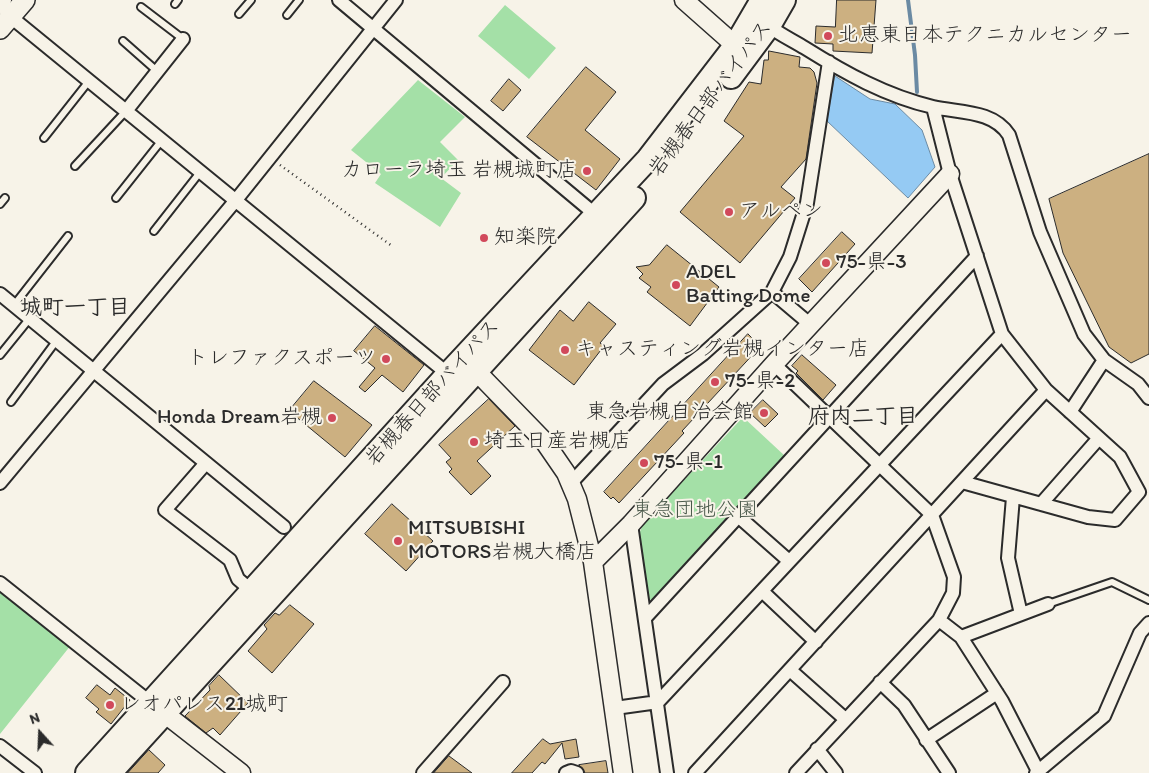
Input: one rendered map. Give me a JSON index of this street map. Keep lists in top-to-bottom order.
{
  "streets": {
    "highway": ["岩槻春日部バイパス"]
  },
  "districts": ["城町一丁目", "府内二丁目"],
  "parks": ["東急団地公園"],
  "places": [
    "北恵東日本テクニカルセンター",
    "カローラ埼玉 岩槻城町店",
    "アルペン",
    "知楽院",
    "75-県-3",
    "ADEL Batting Dome",
    "キャスティング岩槻インター店",
    "トレファクスポーツ",
    "75-県-2",
    "東急岩槻自治会館",
    "Honda Dream岩槻",
    "埼玉日産岩槻店",
    "75-県-1",
    "MITSUBISHI MOTORS岩槻大橋店",
    "レオパレス21城町"
  ],
  "north": "top"
}
